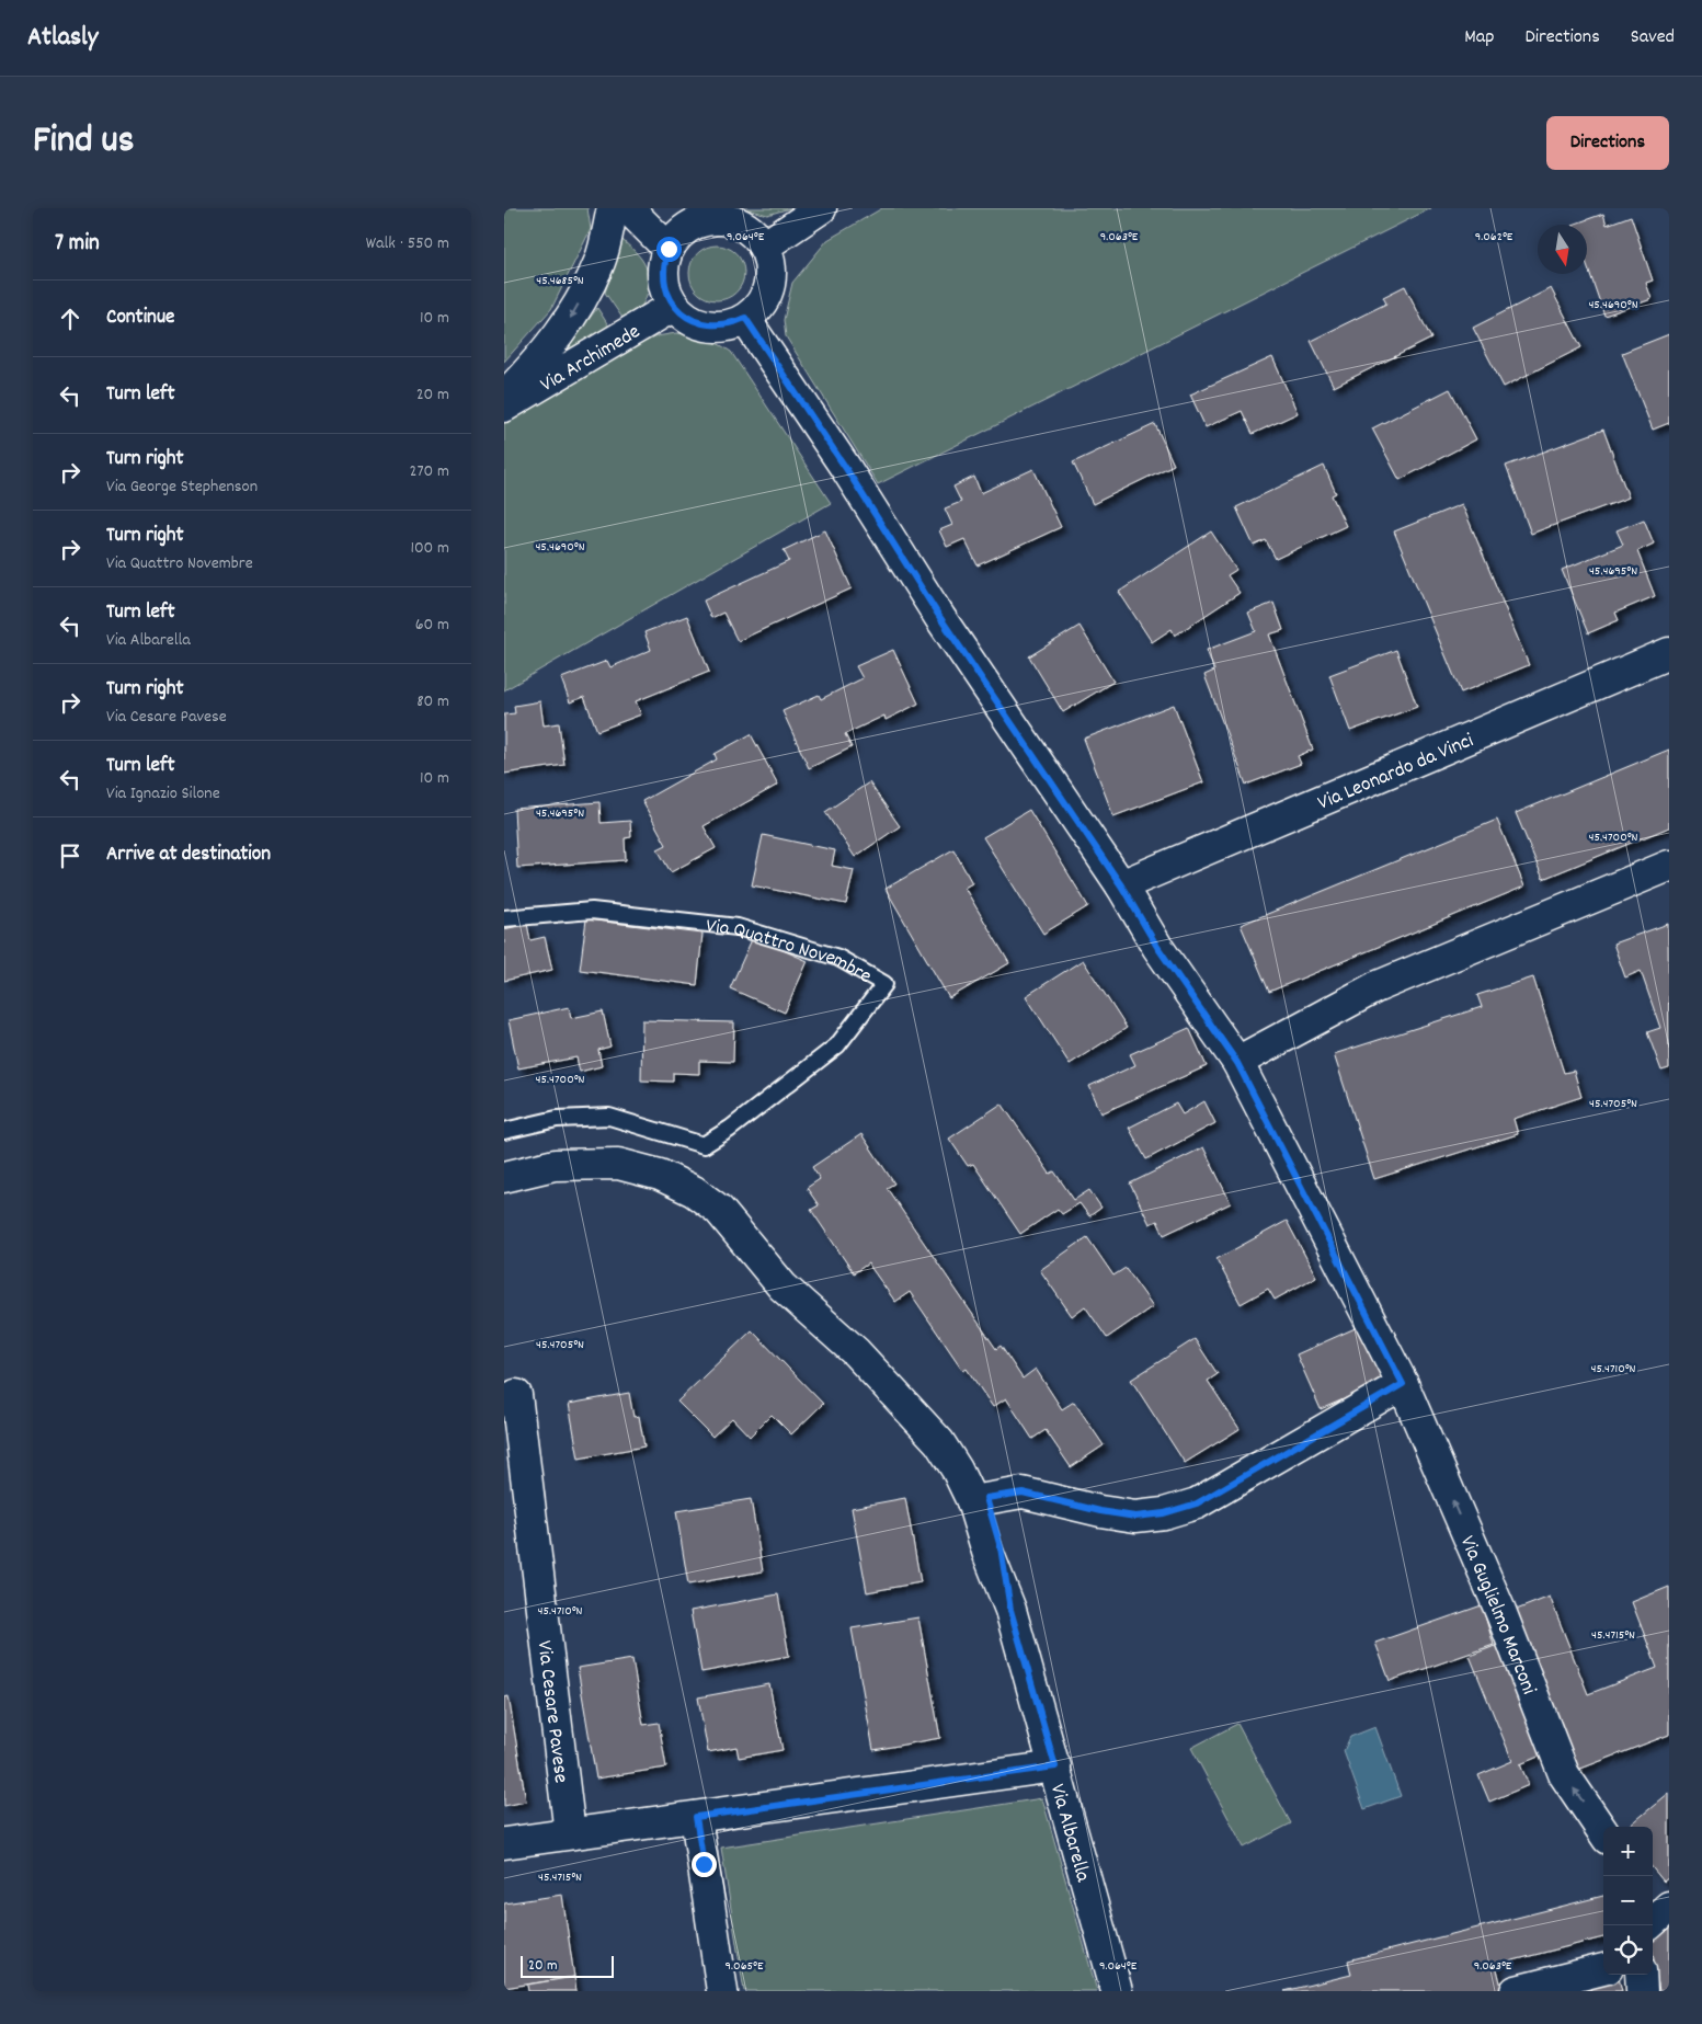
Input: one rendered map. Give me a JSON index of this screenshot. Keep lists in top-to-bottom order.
{
  "streets": {
    "street": [
      "Via Archimede",
      "Via Leonardo da Vinci",
      "Via Guglielmo Marconi",
      "Via Cesare Pavese",
      "Via Albarella"
    ],
    "lane": ["Via Quattro Novembre"]
  },
  "crossings": [
    ["Via Archimede", "Via Guglielmo Marconi"],
    ["Via Leonardo da Vinci", "Via Guglielmo Marconi"]
  ],
  "scale_bar": "20 m",
  "north": "bottom",
  "page": {
    "header": "Atlasly",
    "nav": ["Map", "Directions", "Saved"],
    "title": "Find us",
    "buttons": "Directions",
    "heading": ["7 min", "Walk · 550 m"],
    "list": [
      ["Continue", "10 m"],
      ["Turn left", "20 m"],
      ["Turn right", "Via George Stephenson", "270 m"],
      ["Turn right", "Via Quattro Novembre", "100 m"],
      ["Turn left", "Via Albarella", "60 m"],
      ["Turn right", "Via Cesare Pavese", "80 m"],
      ["Turn left", "Via Ignazio Silone", "10 m"],
      "Arrive at destination"
    ],
    "map_buttons": ["+", "−"],
    "scale": "20 m"
  },
  "coordinates": [
    "9.064°E",
    "9.063°E",
    "9.062°E",
    "45.4685°N",
    "45.4690°N",
    "45.4695°N",
    "45.4700°N",
    "45.4705°N",
    "45.4710°N",
    "45.4715°N",
    "9.065°E"
  ]
}
